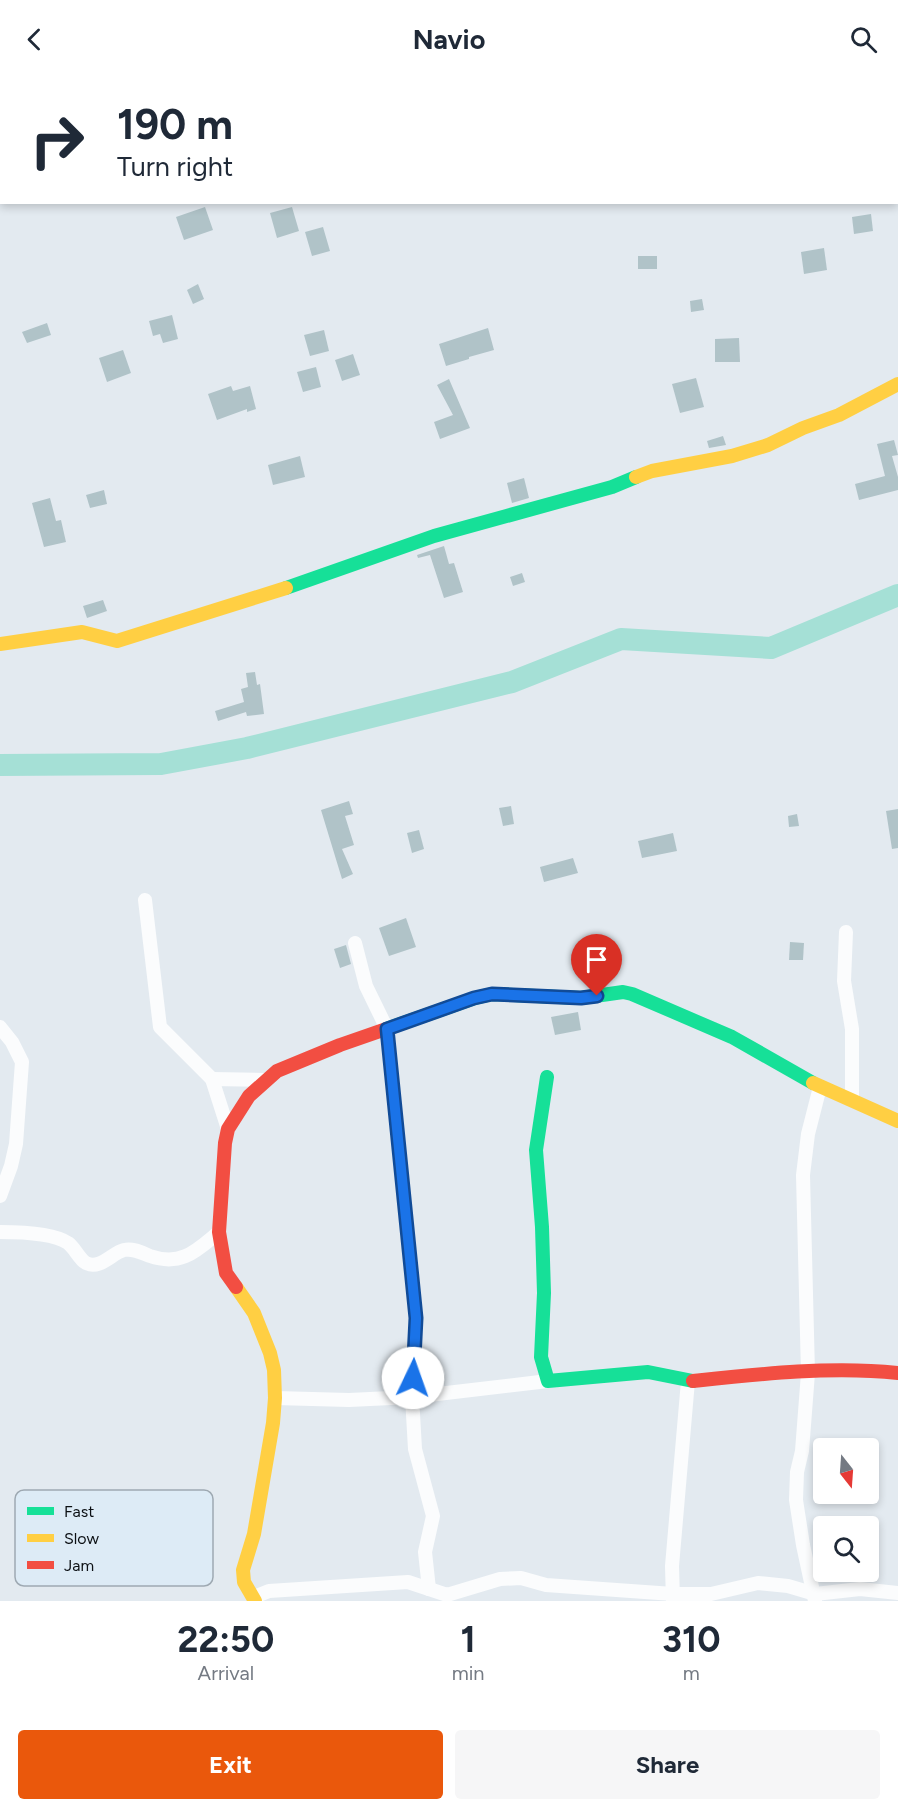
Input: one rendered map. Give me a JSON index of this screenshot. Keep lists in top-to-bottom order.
{
  "legend": ["Fast", "Slow", "Jam"],
  "north": "bottom",
  "page": {
    "header": "Navio",
    "turn": ["190 m", "Turn right"],
    "eta": [
      "22:50",
      "Arrival",
      "1",
      "min",
      "310",
      "m"
    ],
    "buttons": ["Exit", "Share"]
  }
}
